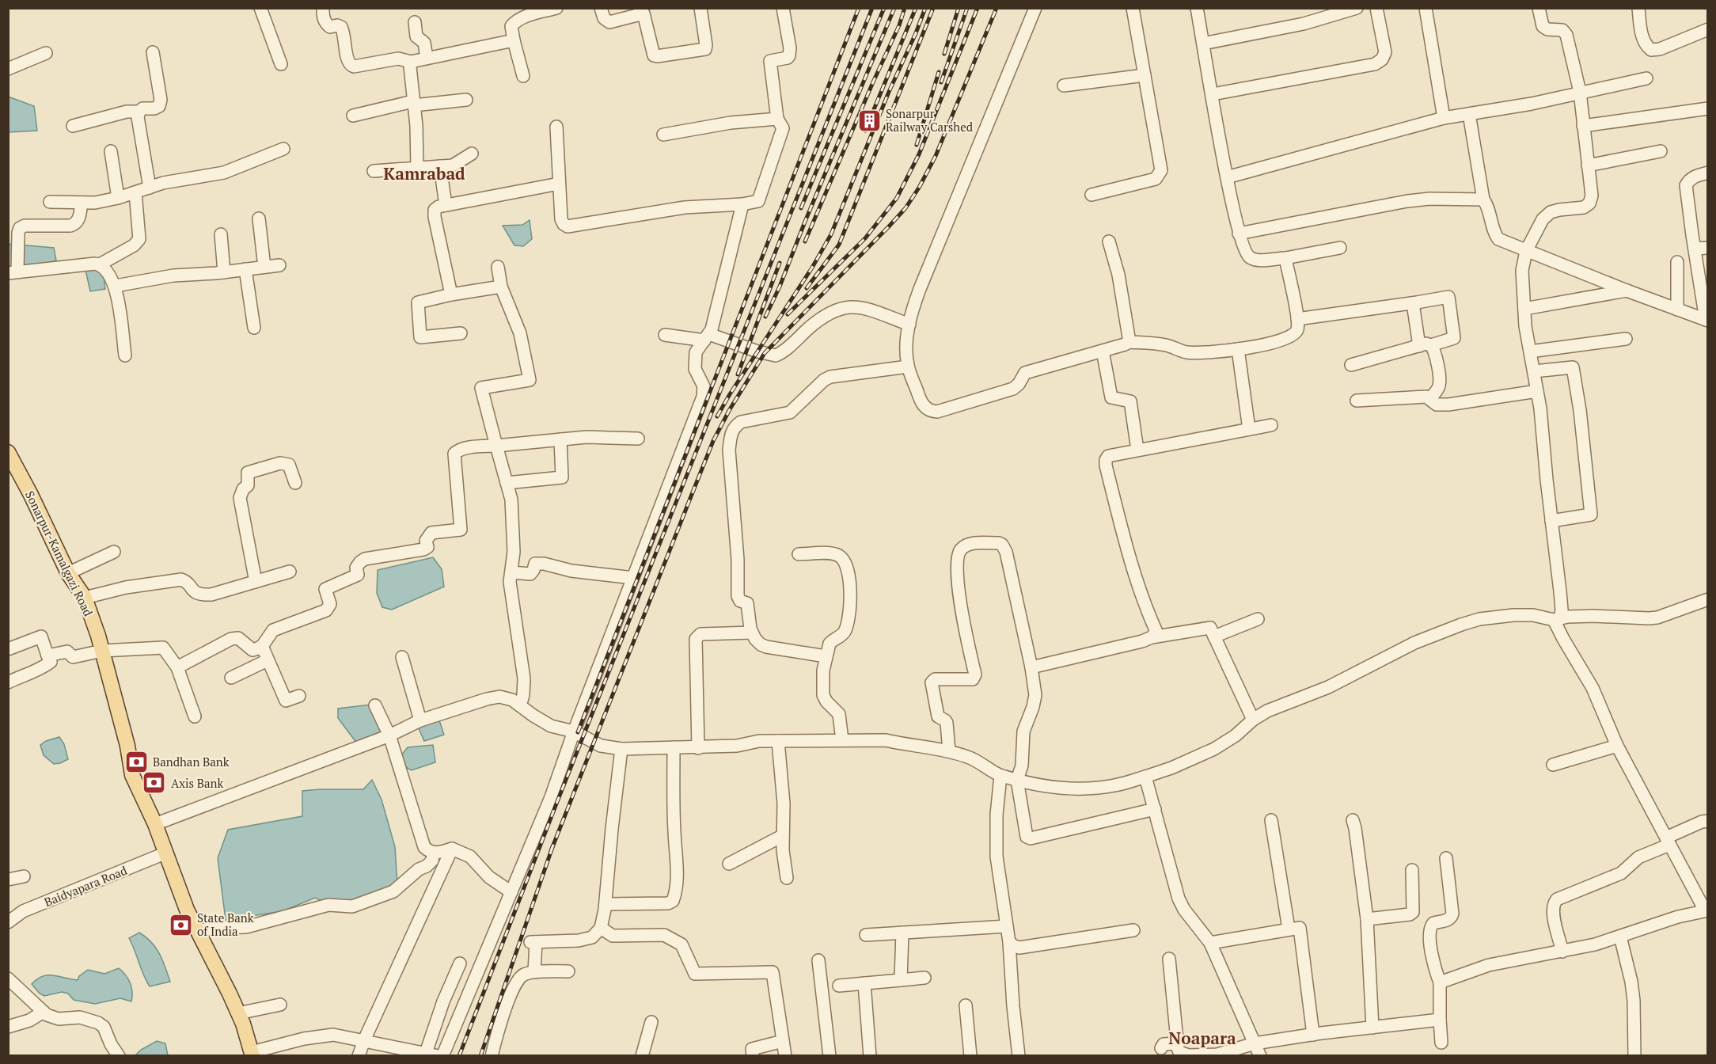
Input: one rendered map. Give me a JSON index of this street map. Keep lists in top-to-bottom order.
{
  "streets": {
    "main road": ["Sonarpur-Kamalgazi Road"],
    "street": ["Baidyapara Road"]
  },
  "crossings": [
    ["Sonarpur-Kamalgazi Road", "Baidyapara Road"]
  ],
  "districts": ["Kamrabad", "Noapara"],
  "places": {
    "building": ["Sonarpur Railway Carshed"],
    "bank": ["Bandhan Bank", "Axis Bank", "State Bank of India"]
  }
}
